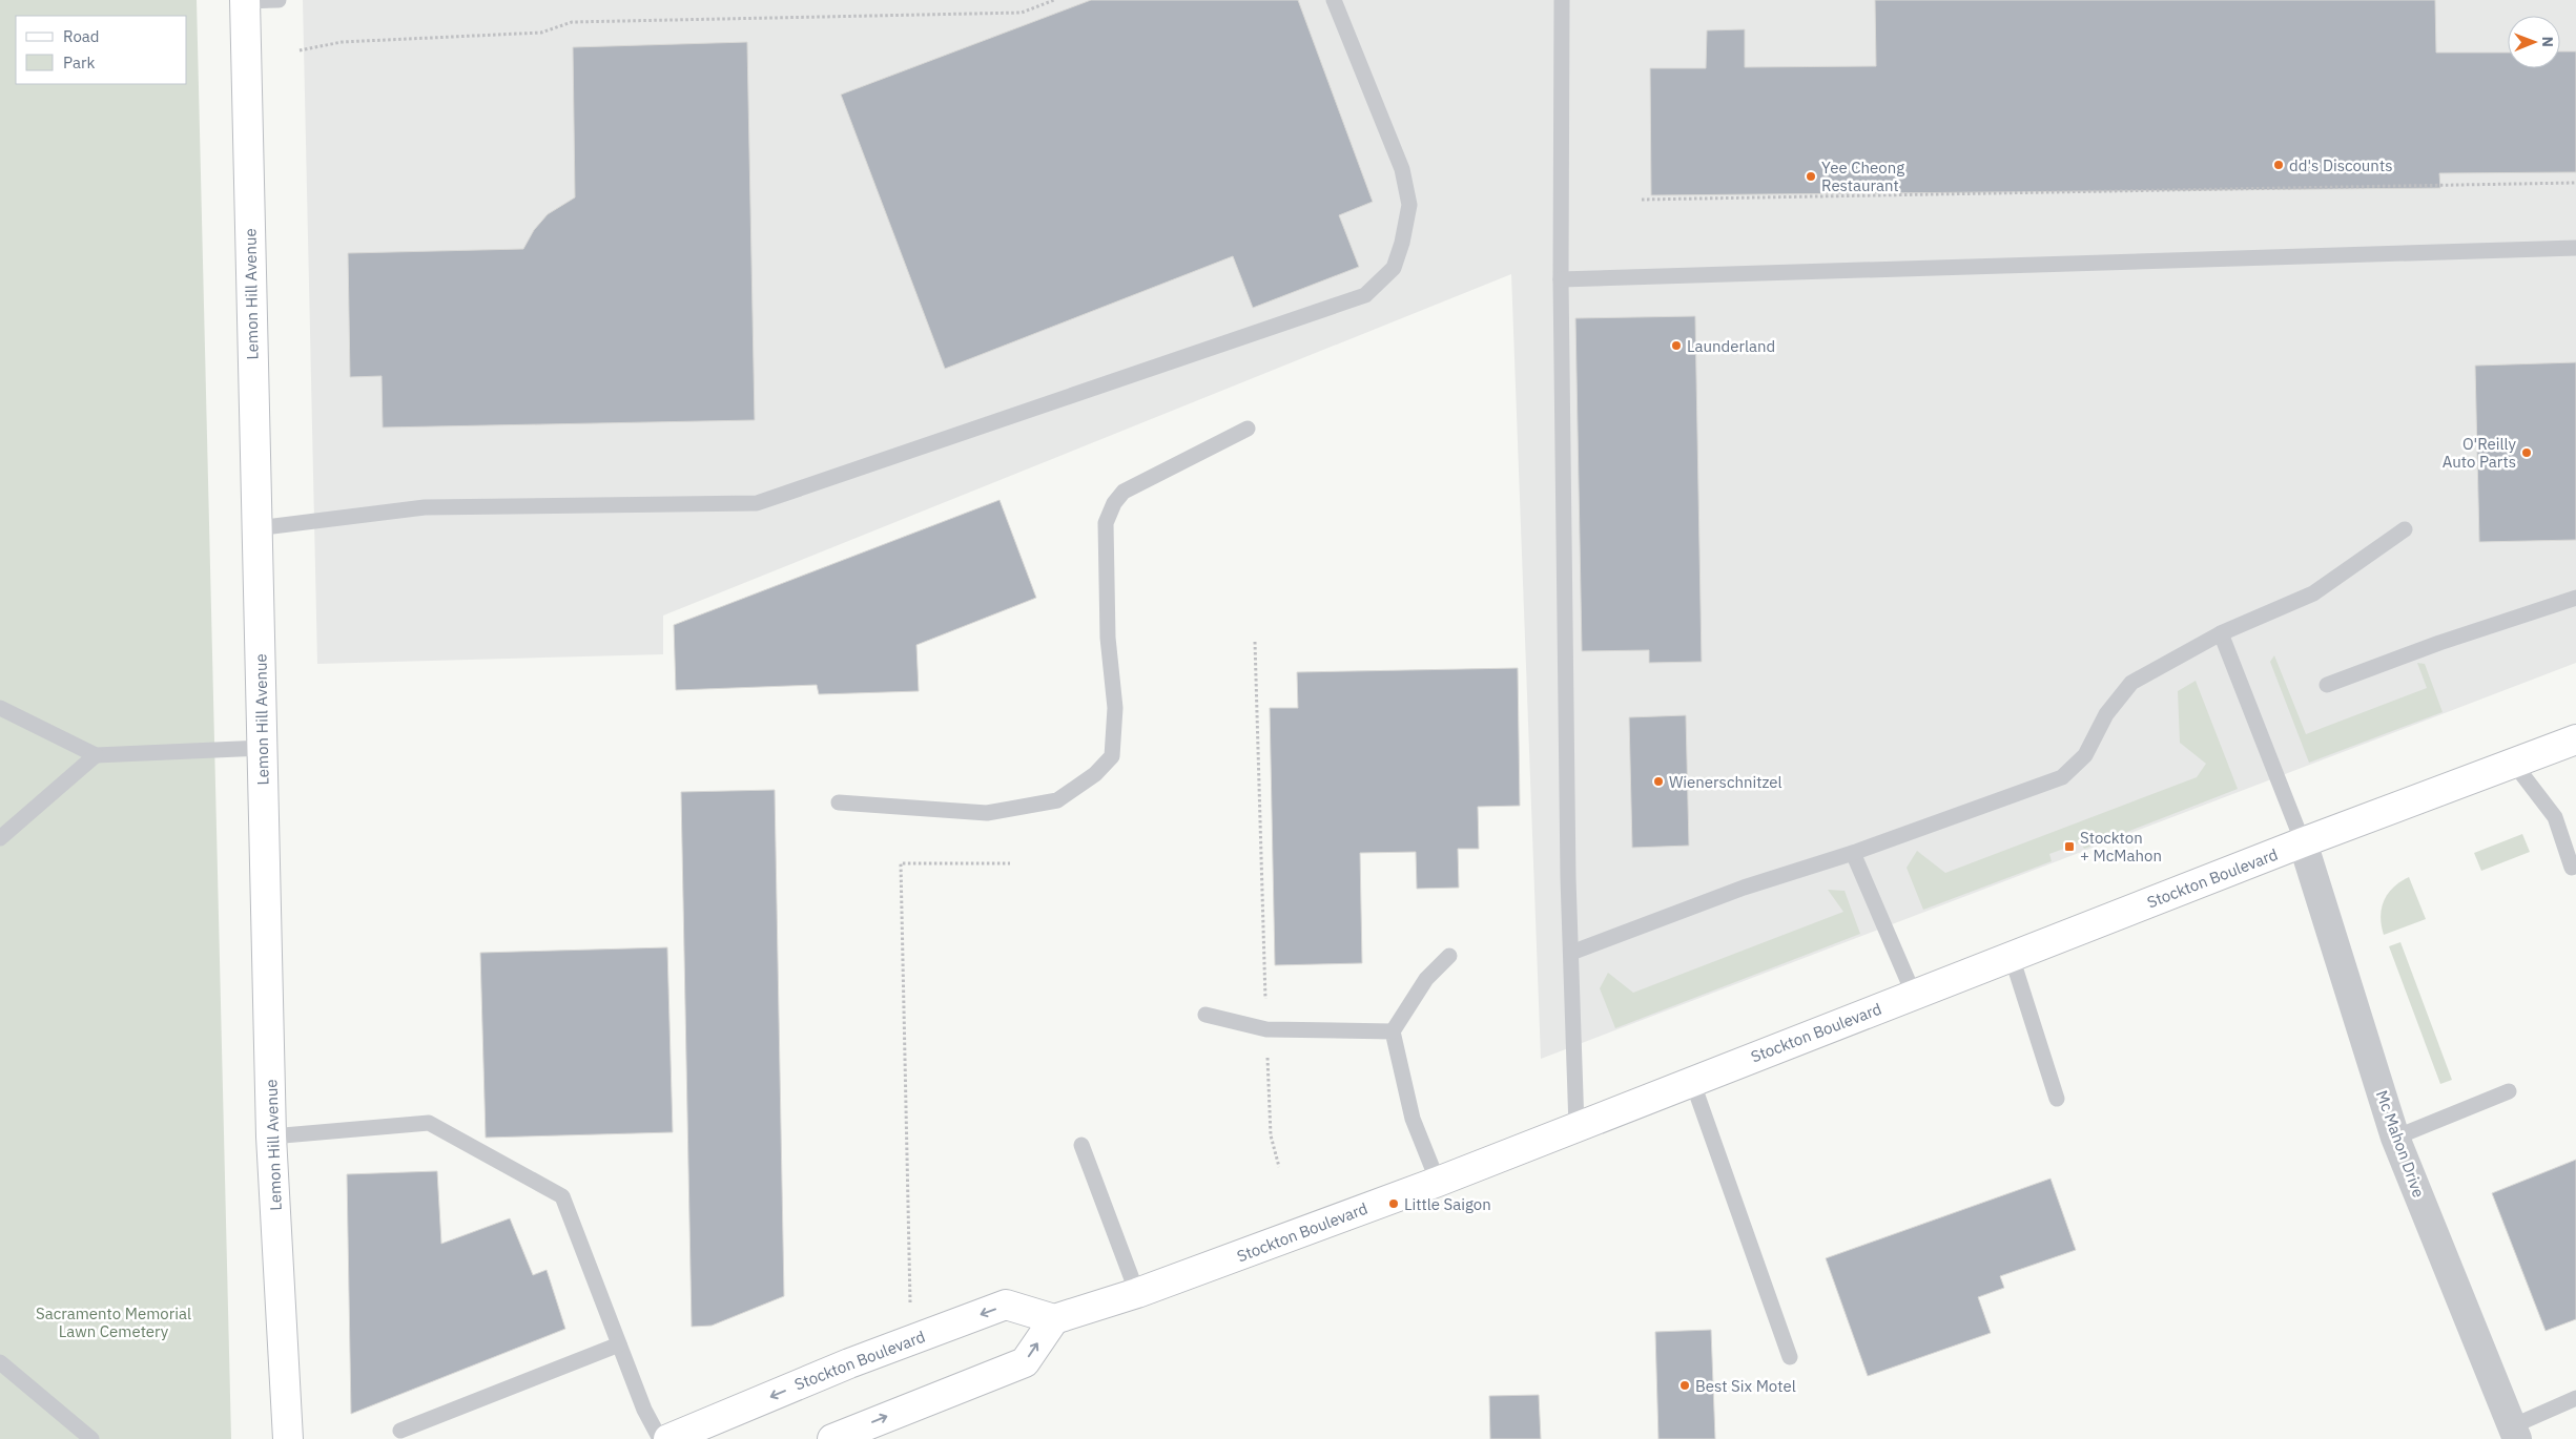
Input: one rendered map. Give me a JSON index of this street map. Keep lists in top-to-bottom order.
{
  "streets": {
    "main road": ["Lemon Hill Avenue", "Stockton Boulevard"],
    "street": ["Mc Mahon Drive"]
  },
  "crossings": [
    ["Stockton Boulevard", "Mc Mahon Drive"]
  ],
  "parks": ["Sacramento Memorial Lawn Cemetery"],
  "places": {
    "other": [
      "dd's Discounts",
      "Yee Cheong Restaurant",
      "Launderland",
      "O'Reilly Auto Parts",
      "Wienerschnitzel",
      "Little Saigon",
      "Best Six Motel"
    ],
    "transit": ["Stockton + McMahon"]
  },
  "legend": ["Road", "Park"],
  "north": "right"
}
